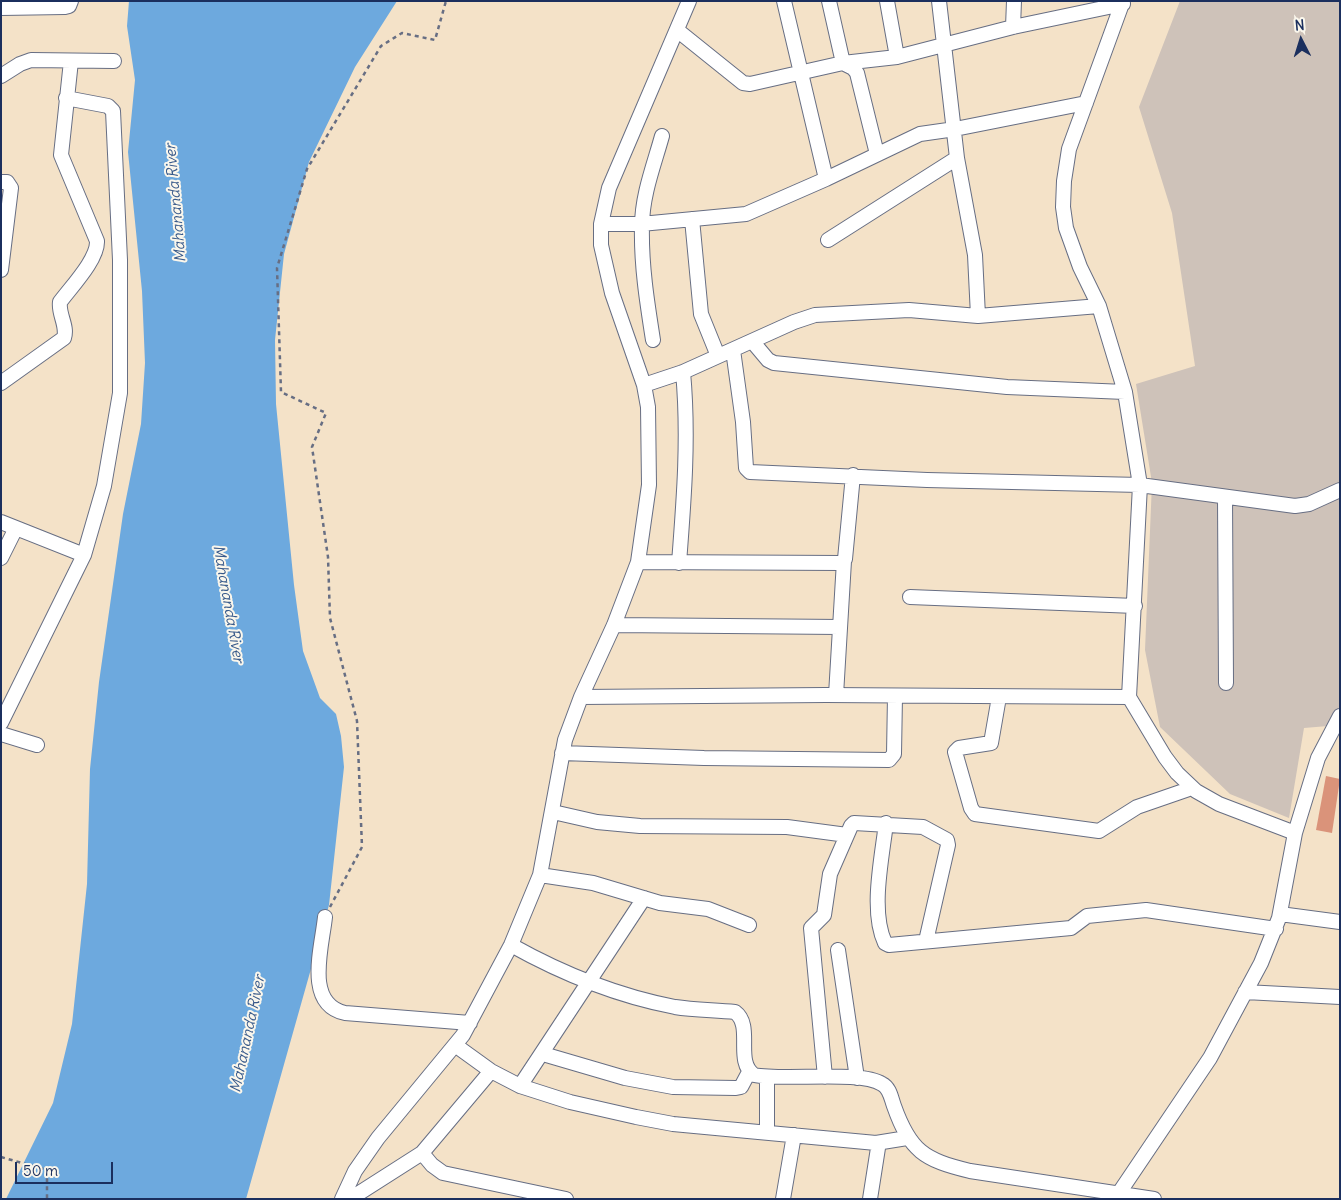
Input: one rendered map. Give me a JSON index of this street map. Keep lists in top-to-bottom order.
{
  "water": ["Mahananda River"],
  "scale_bar": "50 m",
  "north": "top"
}
